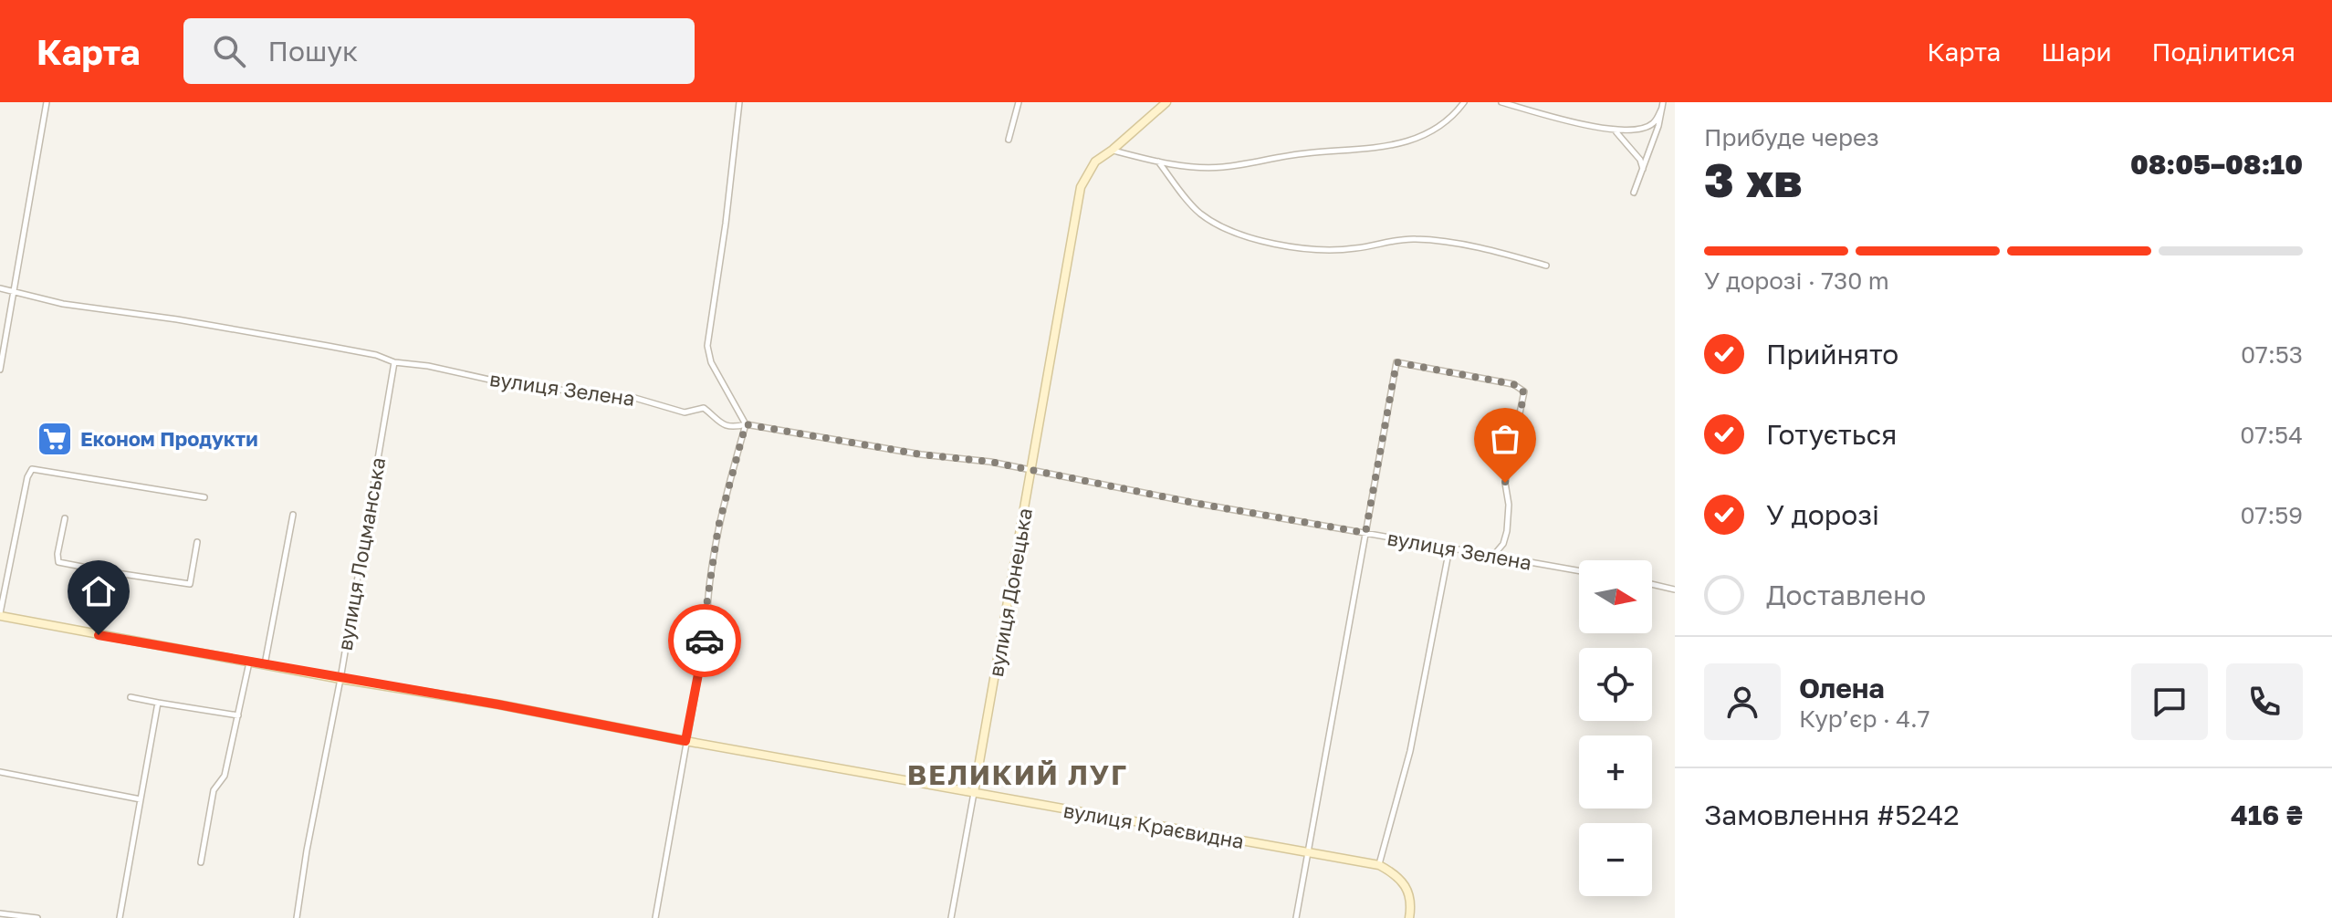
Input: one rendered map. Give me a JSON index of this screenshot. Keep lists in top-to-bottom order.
{
  "streets": {
    "street": [
      "вулиця Зелена",
      "вулиця Лоцманська",
      "вулиця Донецька",
      "вулиця Краєвидна"
    ]
  },
  "crossings": [
    ["вулиця Зелена", "вулиця Лоцманська"],
    ["вулиця Зелена", "вулиця Донецька"],
    ["вулиця Лоцманська", "вулиця Краєвидна"],
    ["вулиця Донецька", "вулиця Краєвидна"]
  ],
  "districts": ["ВЕЛИКИЙ ЛУГ"],
  "places": {
    "supermarket": ["Економ Продукти"]
  },
  "north": "right",
  "page": {
    "header": "Карта",
    "search": "Пошук",
    "nav": ["Карта", "Шари", "Поділитися"],
    "heading": ["3 хв", "Прибуде через", "08:05–08:10"],
    "panel": [
      "Олена",
      "Кур’єр · 4.7",
      "Замовлення #5242",
      "416 ₴"
    ],
    "bar": "У дорозі · 730 m",
    "list": [
      ["Прийнято", "07:53"],
      ["Готується", "07:54"],
      ["У дорозі", "07:59"],
      "Доставлено"
    ],
    "map_buttons": ["+", "−"]
  }
}
